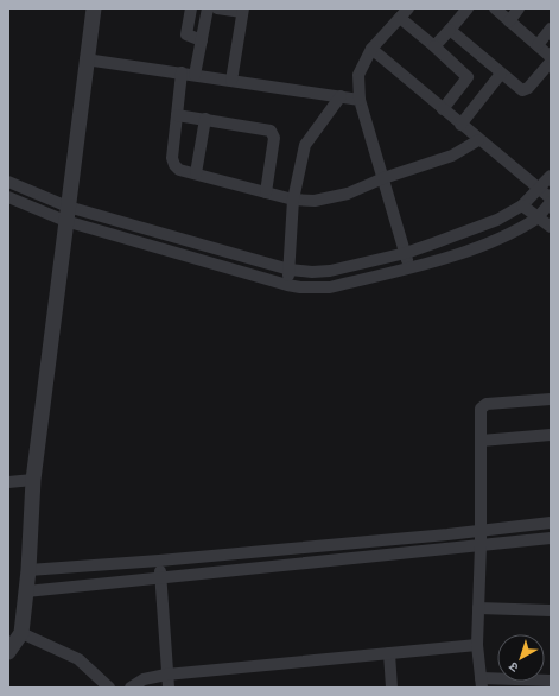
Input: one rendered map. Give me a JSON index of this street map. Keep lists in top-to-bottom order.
{
  "north": "bottom left"
}
